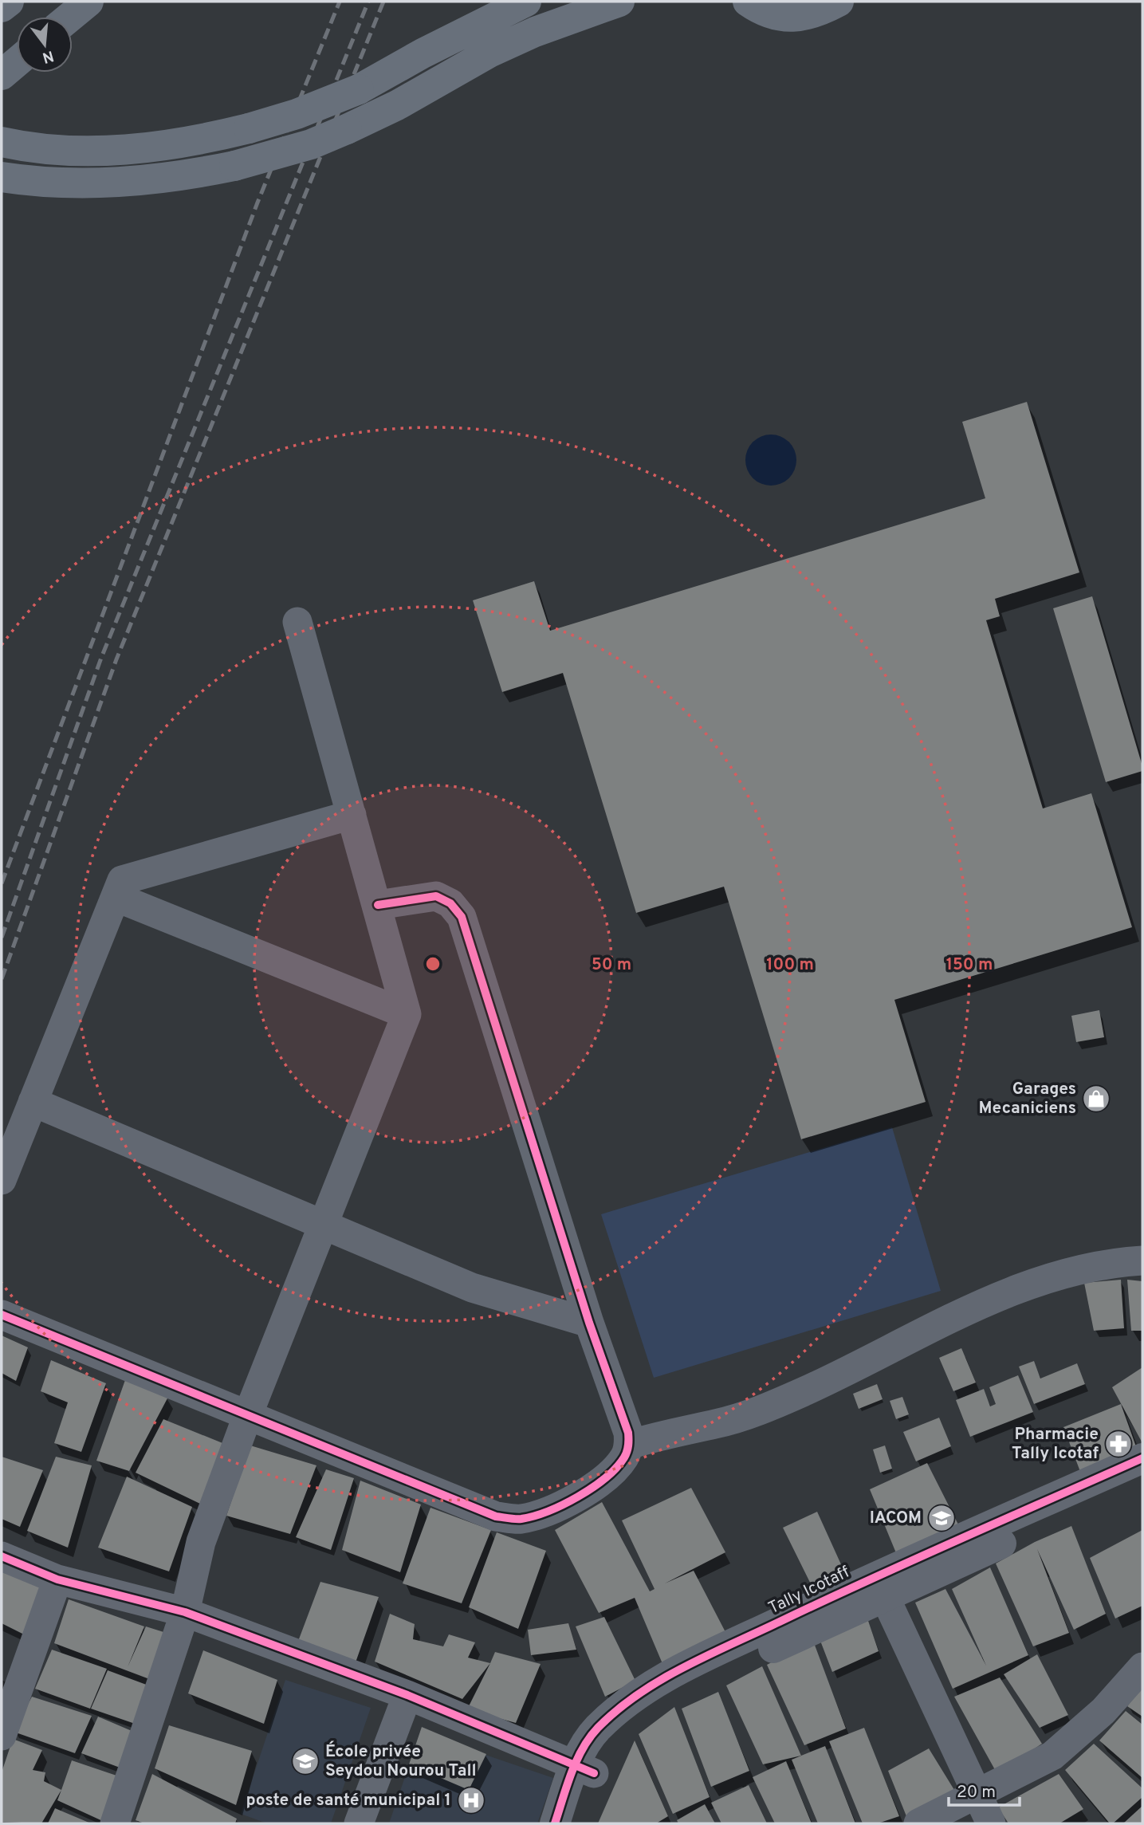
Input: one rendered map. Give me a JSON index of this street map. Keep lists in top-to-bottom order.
{
  "streets": {
    "street": ["Tally Icotaff"]
  },
  "places": {
    "shop": ["Garages Mecaniciens"],
    "pharmacy": ["Pharmacie Tally Icotaf"],
    "school or university": ["IACOM", "École privée Seydou Nourou Tall"],
    "hospital": ["poste de santé municipal 1"]
  },
  "scale_bar": "20 m",
  "north": "bottom",
  "rings": ["50 m", "100 m", "150 m"]
}
